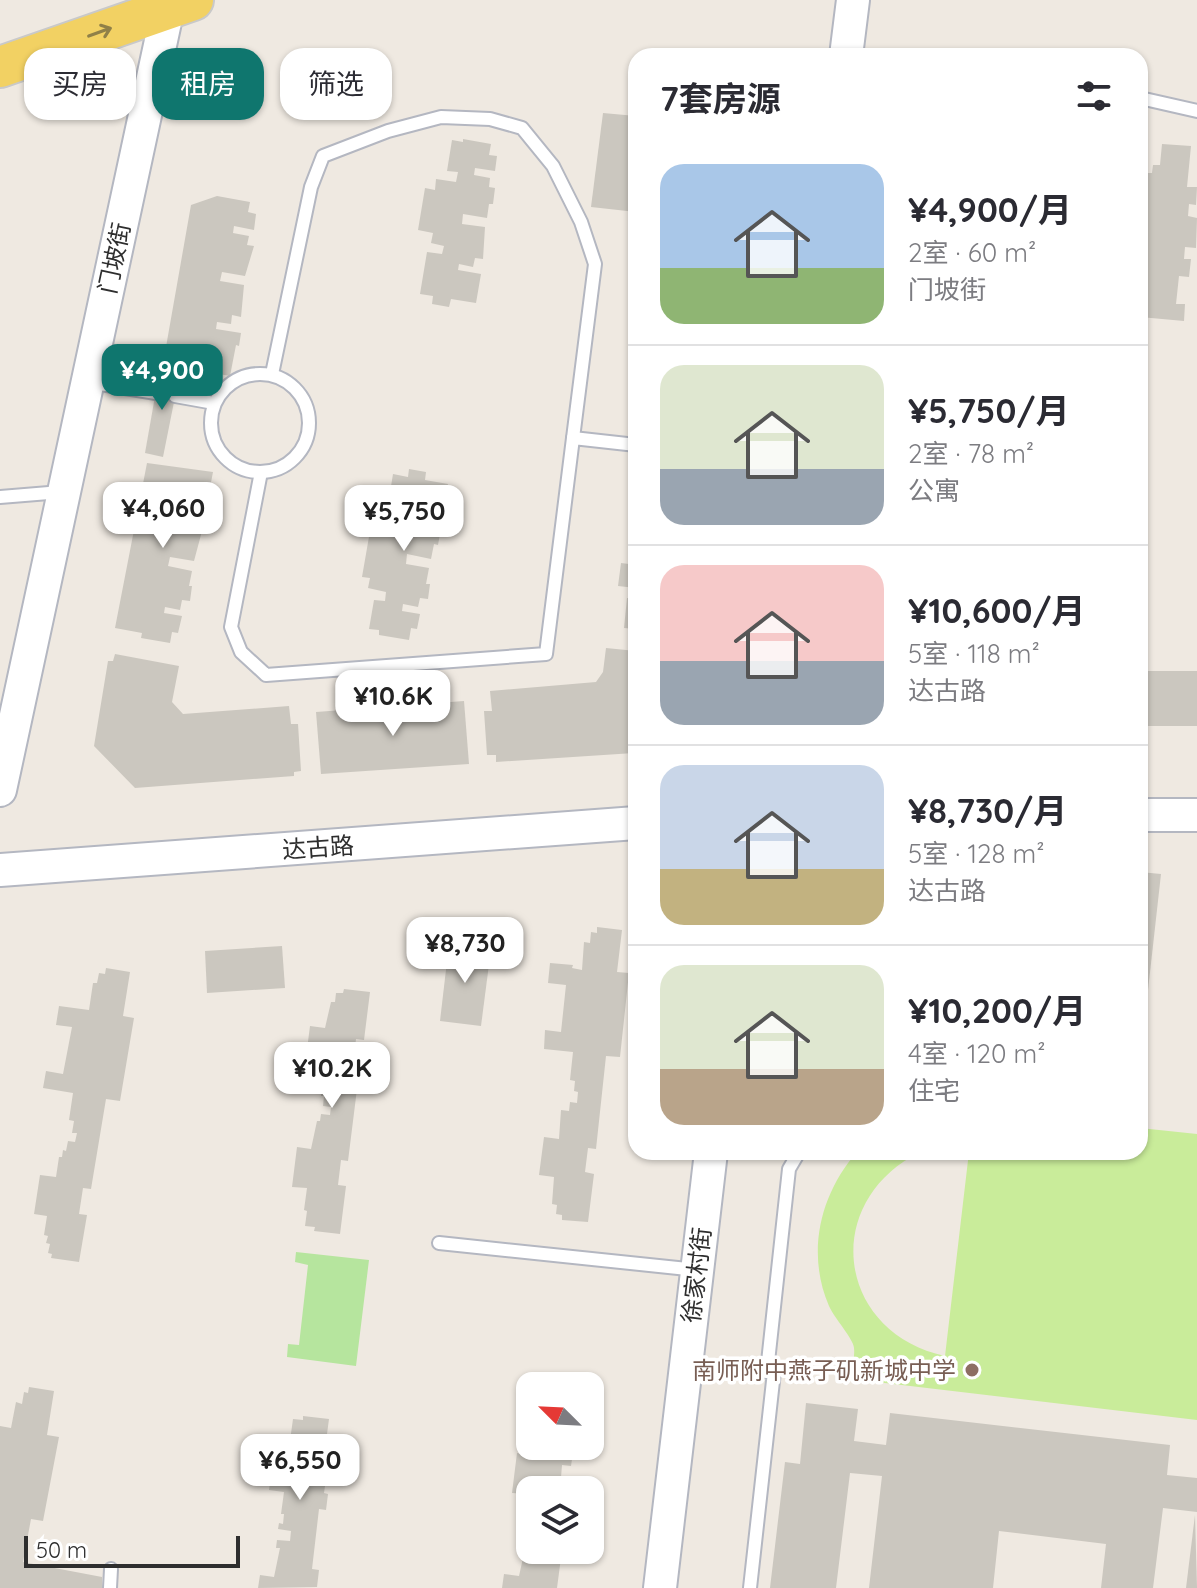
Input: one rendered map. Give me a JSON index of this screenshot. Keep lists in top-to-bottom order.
{
  "streets": {
    "street": ["门坡街", "达古路", "徐家村街"]
  },
  "places": ["南师附中燕子矶新城中学"],
  "scale_bar": "50 m",
  "north": "top left",
  "page": {
    "chip": ["买房", "租房", "筛选"],
    "heading": "7套房源",
    "list": [
      {
        "name": "¥4,900/月",
        "note": "2室 · 60 m² · 门坡街"
      },
      {
        "name": "¥5,750/月",
        "note": "2室 · 78 m² · 公寓"
      },
      {
        "name": "¥10,600/月",
        "note": "5室 · 118 m² · 达古路"
      },
      {
        "name": "¥8,730/月",
        "note": "5室 · 128 m² · 达古路"
      },
      {
        "name": "¥10,200/月",
        "note": "4室 · 120 m² · 住宅"
      }
    ],
    "price": [
      "¥4,900",
      "¥4,060",
      "¥5,750",
      "¥10.6K",
      "¥8,730",
      "¥10.2K",
      "¥6,550"
    ],
    "scale": "50 m"
  }
}
